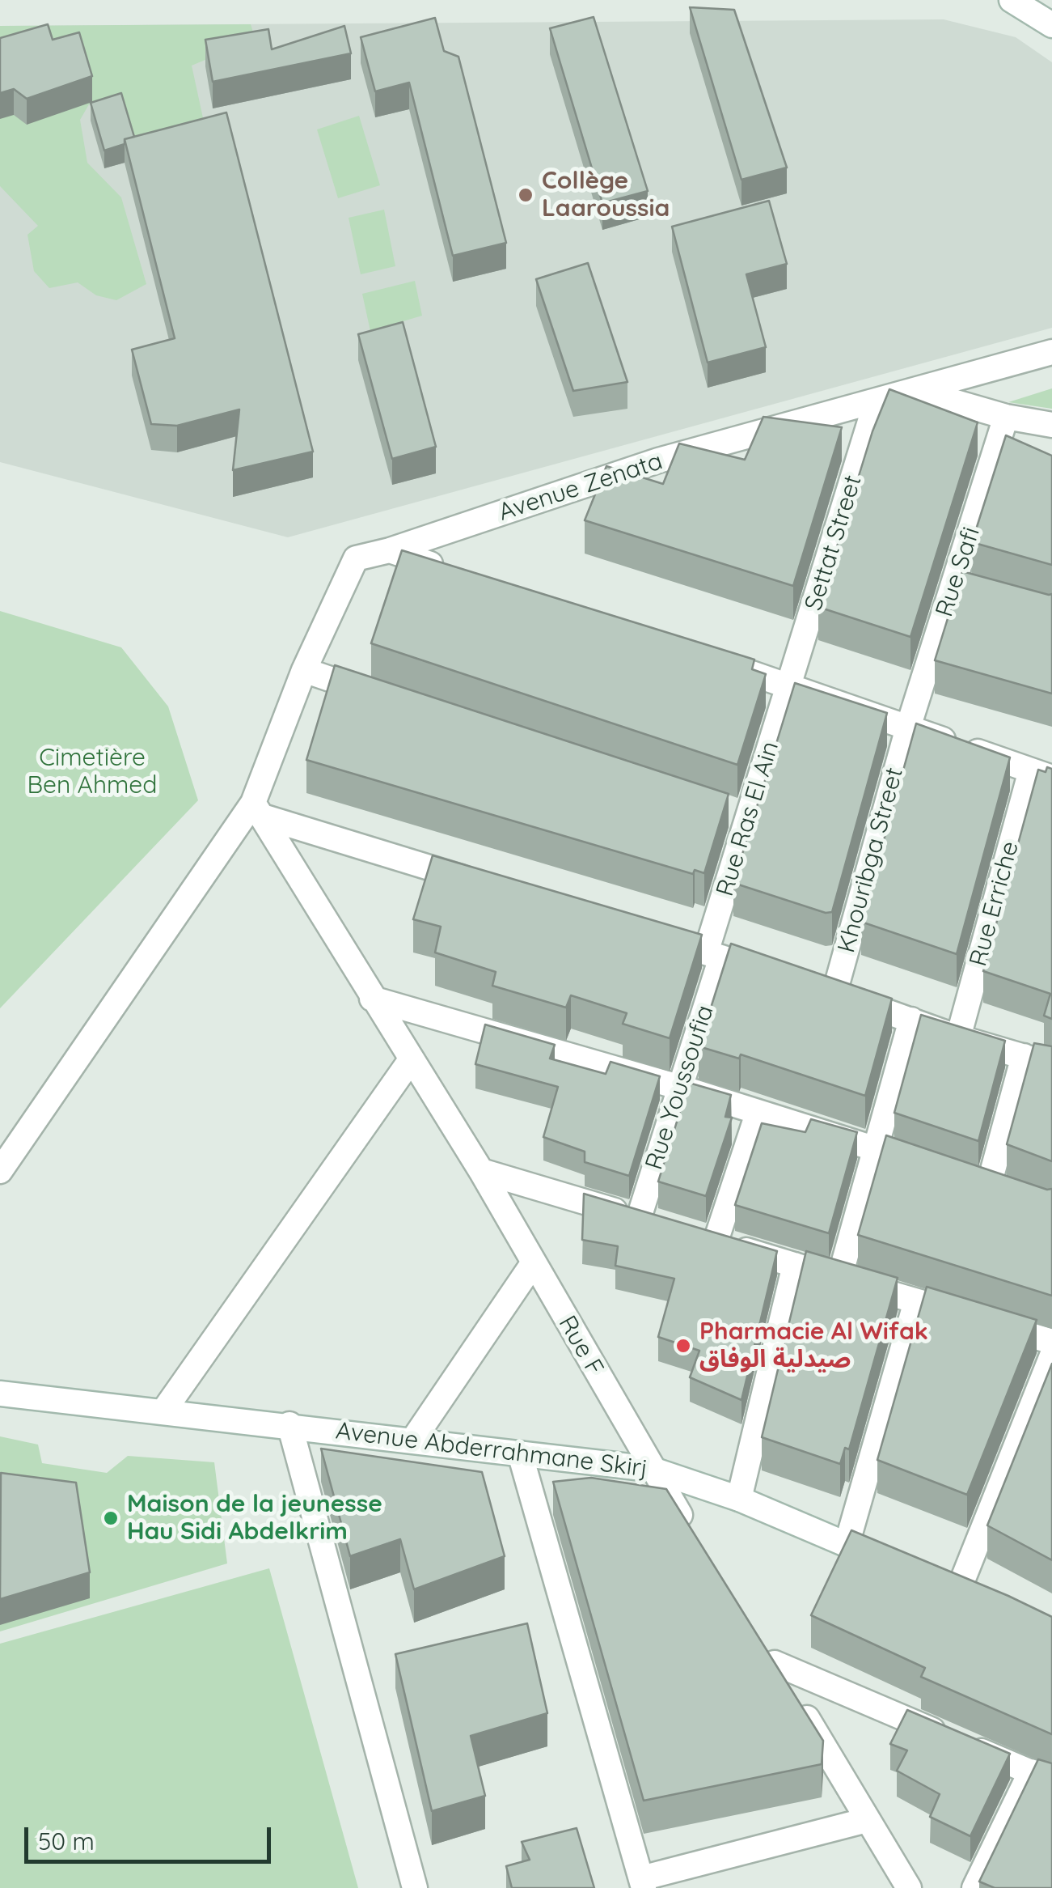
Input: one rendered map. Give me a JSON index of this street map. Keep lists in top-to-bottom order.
{
  "streets": {
    "street": [
      "Avenue Zenata",
      "Settat Street",
      "Rue Safi",
      "Rue Ras El Ain",
      "Khouribga Street",
      "Rue Erriche",
      "Rue Youssoufia",
      "Rue F",
      "Avenue Abderrahmane Skirj"
    ]
  },
  "crossings": [
    ["Avenue Zenata", "Settat Street"],
    ["Settat Street", "Rue Ras El Ain"],
    ["Rue Safi", "Khouribga Street"],
    ["Rue Ras El Ain", "Rue Youssoufia"],
    ["Rue F", "Avenue Abderrahmane Skirj"]
  ],
  "parks": ["Cimetière Ben Ahmed"],
  "places": ["Collège Laaroussia", "Pharmacie Al Wifak صيدلية الوفاق", "Maison de la jeunesse Hau Sidi Abdelkrim"],
  "scale_bar": "50 m"
}
